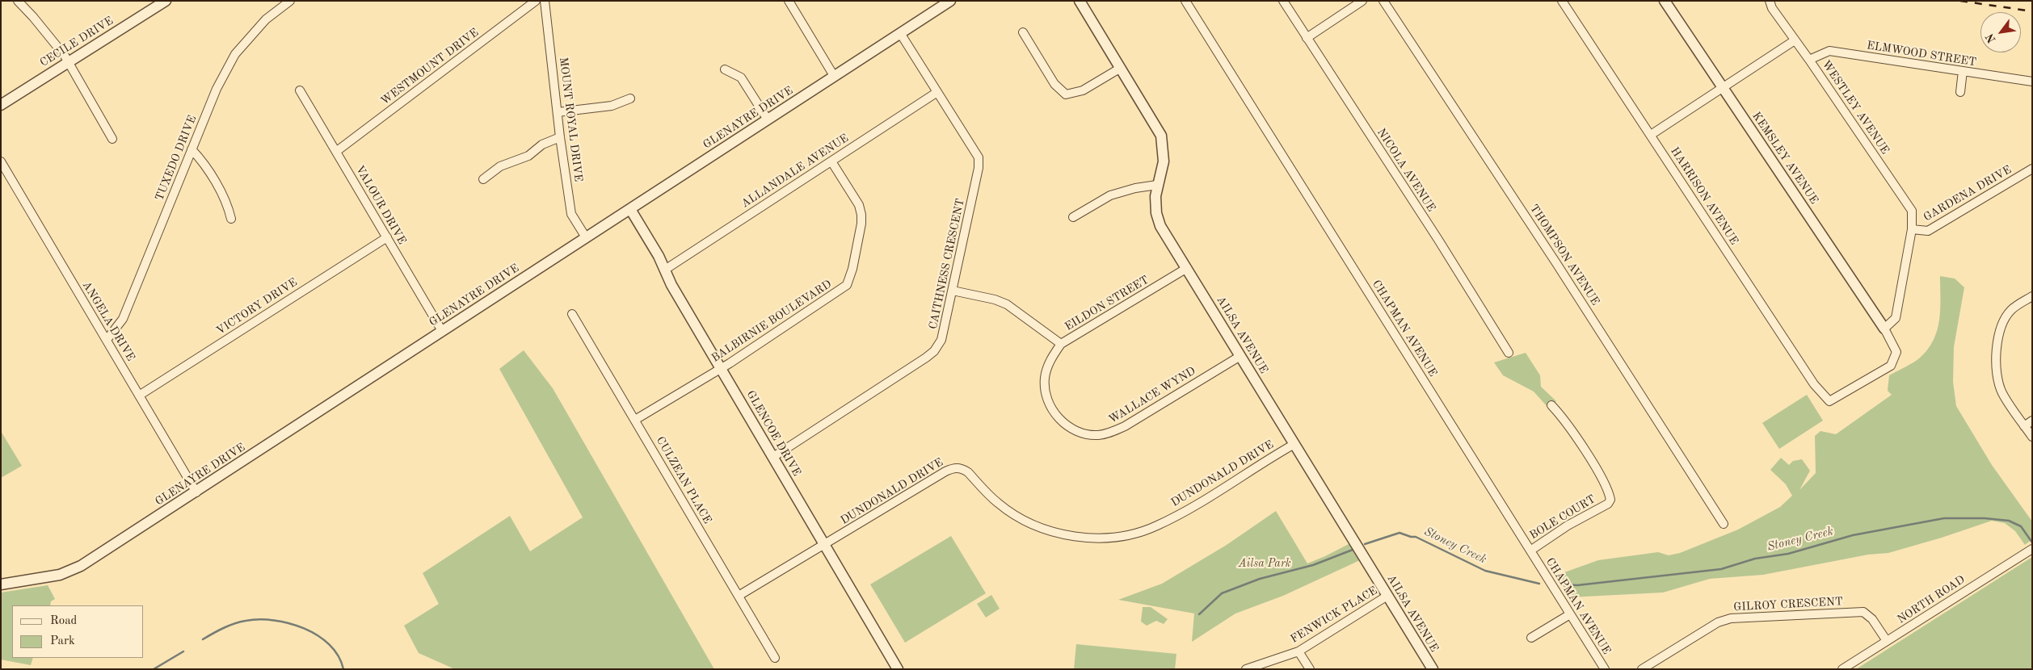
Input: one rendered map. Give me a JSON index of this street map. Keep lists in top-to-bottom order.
{
  "streets": {
    "street": [
      "CECILE DRIVE",
      "ELMWOOD STREET",
      "WESTMOUNT DRIVE",
      "WESTLEY AVENUE",
      "GLENAYRE DRIVE",
      "MOUNT ROYAL DRIVE",
      "TUXEDO DRIVE",
      "KEMSLEY AVENUE",
      "NICOLA AVENUE",
      "ALLANDALE AVENUE",
      "GARDENA DRIVE",
      "HARRISON AVENUE",
      "VALOUR DRIVE",
      "THOMPSON AVENUE",
      "CAITHNESS CRESCENT",
      "EILDON STREET",
      "VICTORY DRIVE",
      "ANGELA DRIVE",
      "BALBIRNIE BOULEVARD",
      "CHAPMAN AVENUE",
      "AILSA AVENUE",
      "WALLACE WYND",
      "GLENCOE DRIVE",
      "DUNDONALD DRIVE",
      "CULZEAN PLACE",
      "BOLE COURT",
      "NORTH ROAD",
      "GILROY CRESCENT",
      "FENWICK PLACE"
    ]
  },
  "crossings": [
    ["ELMWOOD STREET", "WESTLEY AVENUE"],
    ["WESTMOUNT DRIVE", "VALOUR DRIVE"],
    ["WESTLEY AVENUE", "GARDENA DRIVE"],
    ["GLENAYRE DRIVE", "MOUNT ROYAL DRIVE"],
    ["GLENAYRE DRIVE", "VALOUR DRIVE"],
    ["GLENAYRE DRIVE", "CAITHNESS CRESCENT"],
    ["GLENAYRE DRIVE", "ANGELA DRIVE"],
    ["GLENAYRE DRIVE", "GLENCOE DRIVE"],
    ["TUXEDO DRIVE", "ANGELA DRIVE"],
    ["KEMSLEY AVENUE", "GARDENA DRIVE"],
    ["KEMSLEY AVENUE", "HARRISON AVENUE"],
    ["ALLANDALE AVENUE", "CAITHNESS CRESCENT"],
    ["ALLANDALE AVENUE", "BALBIRNIE BOULEVARD"],
    ["ALLANDALE AVENUE", "GLENCOE DRIVE"],
    ["GARDENA DRIVE", "HARRISON AVENUE"],
    ["VALOUR DRIVE", "VICTORY DRIVE"],
    ["CAITHNESS CRESCENT", "EILDON STREET"],
    ["CAITHNESS CRESCENT", "GLENCOE DRIVE"],
    ["EILDON STREET", "AILSA AVENUE"],
    ["EILDON STREET", "WALLACE WYND"],
    ["VICTORY DRIVE", "ANGELA DRIVE"],
    ["BALBIRNIE BOULEVARD", "GLENCOE DRIVE"],
    ["BALBIRNIE BOULEVARD", "CULZEAN PLACE"],
    ["CHAPMAN AVENUE", "BOLE COURT"],
    ["AILSA AVENUE", "WALLACE WYND"],
    ["AILSA AVENUE", "DUNDONALD DRIVE"],
    ["AILSA AVENUE", "FENWICK PLACE"],
    ["GLENCOE DRIVE", "DUNDONALD DRIVE"],
    ["DUNDONALD DRIVE", "CULZEAN PLACE"],
    ["NORTH ROAD", "GILROY CRESCENT"]
  ],
  "water": ["Stoney Creek"],
  "parks": ["Ailsa Park"],
  "legend": ["Road", "Park"],
  "north": "bottom left"
}
